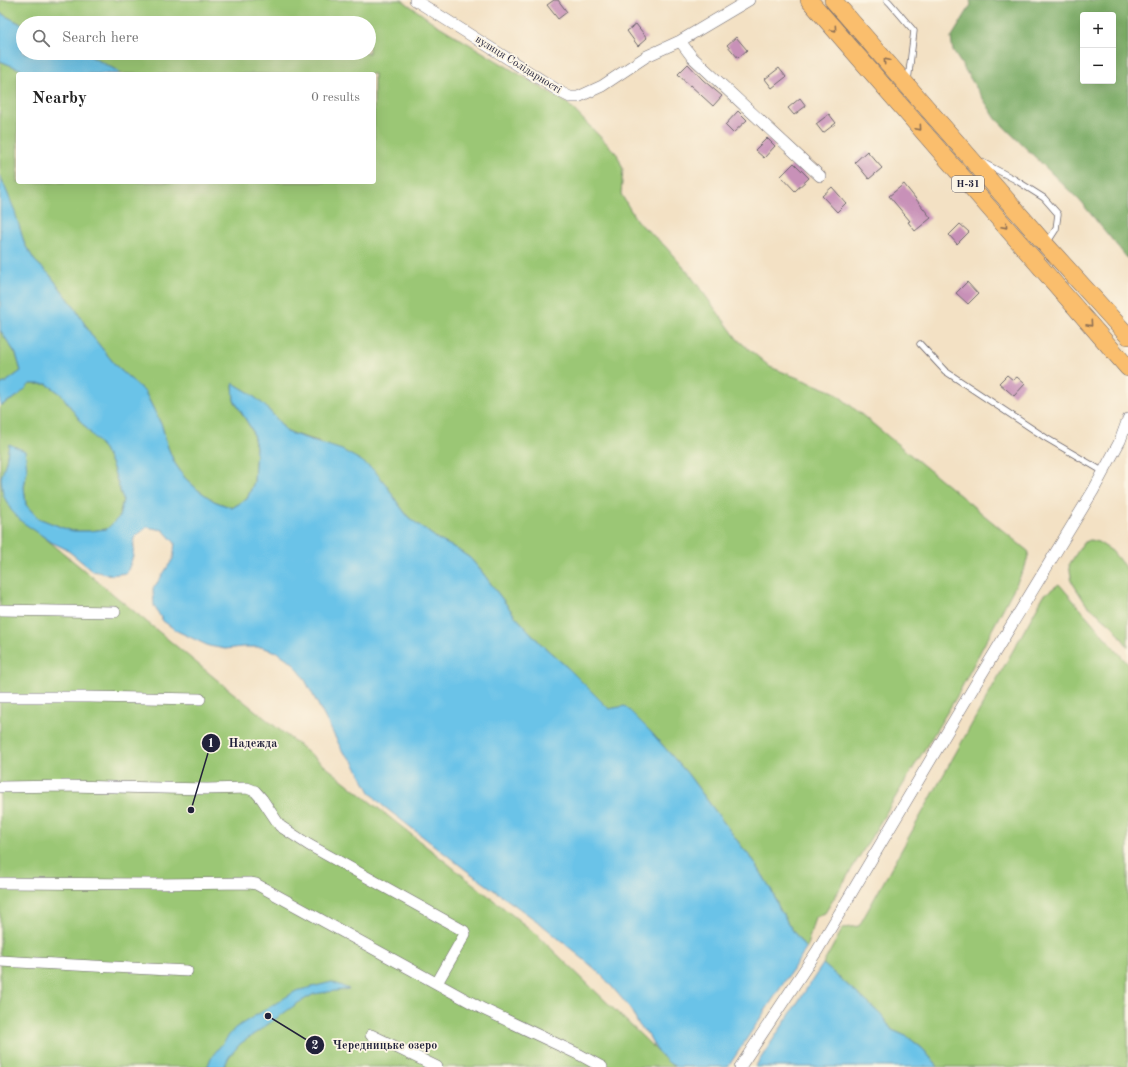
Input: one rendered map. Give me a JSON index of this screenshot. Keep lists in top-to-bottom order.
{
  "streets": {
    "main road": ["Н-31"],
    "street": ["вулиця Солідарності"]
  },
  "places": ["Надежда", "Чередницьке озеро"],
  "page": {
    "map_buttons": ["+", "−"],
    "search": "Search here",
    "heading": ["Nearby", "0 results"]
  }
}
